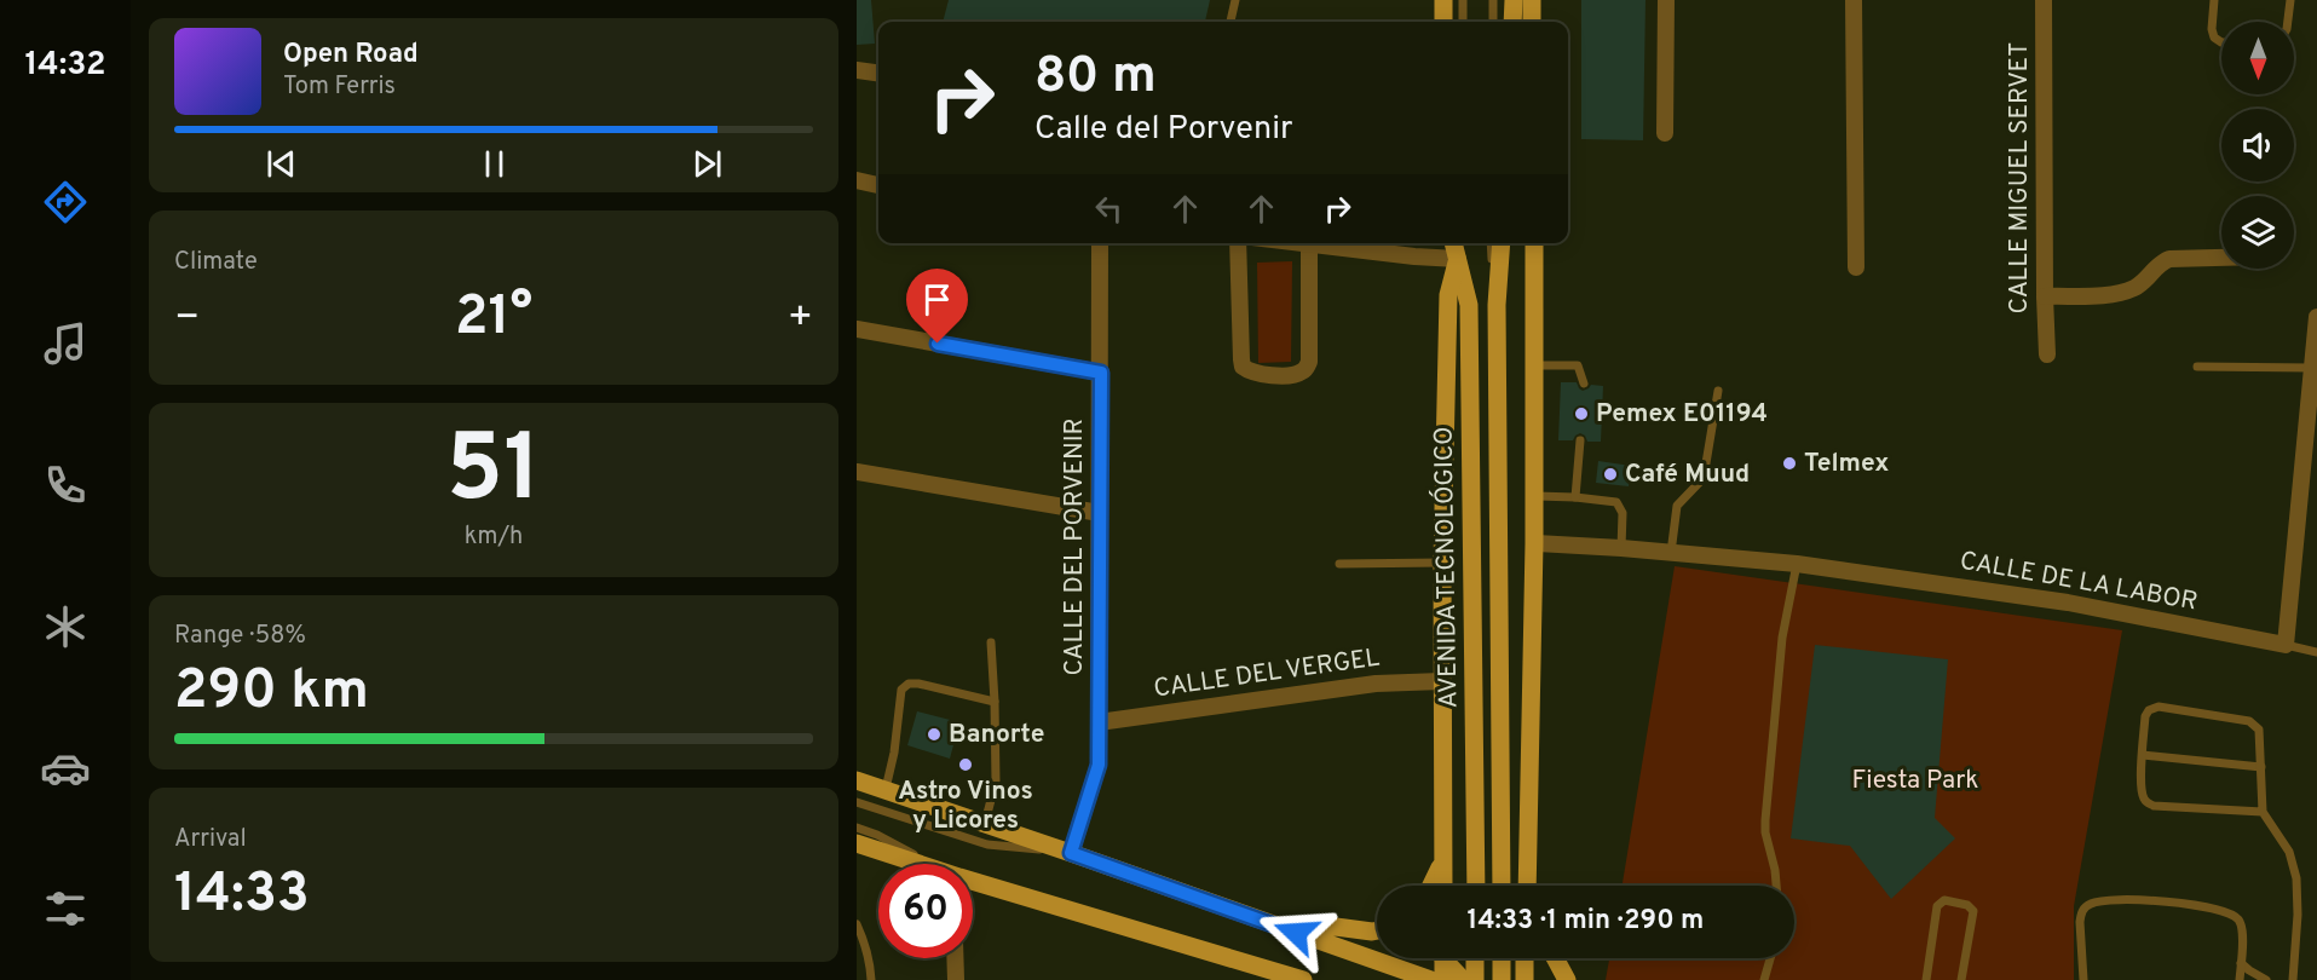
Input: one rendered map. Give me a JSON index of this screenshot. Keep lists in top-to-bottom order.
{
  "streets": {
    "main road": ["AVENIDA TECNOLÓGICO"],
    "street": [
      "CALLE MIGUEL SERVET",
      "CALLE DEL PORVENIR",
      "CALLE DE LA LABOR",
      "CALLE DEL VERGEL"
    ]
  },
  "crossings": [
    ["CALLE DEL PORVENIR", "CALLE DEL VERGEL"]
  ],
  "parks": ["Fiesta Park"],
  "places": [
    "Pemex E01194",
    "Telmex",
    "Café Muud",
    "Banorte",
    "Astro Vinos y Licores"
  ],
  "north": "bottom",
  "page": {
    "tabs": "14:32",
    "turn": ["80 m", "Calle del Porvenir"],
    "song": ["Open Road", "Tom Ferris"],
    "tile": [
      "Climate",
      ["51", "km/h"],
      ["Range · 58%", "290 km"],
      ["Arrival", "14:33"]
    ],
    "heat": ["−", "21°", "+"],
    "limit": "60",
    "trip": "14:33 · 1 min · 290 m"
  }
}
